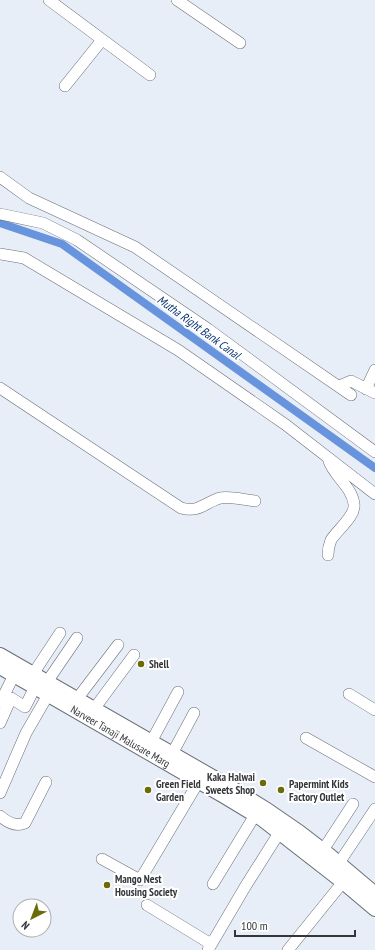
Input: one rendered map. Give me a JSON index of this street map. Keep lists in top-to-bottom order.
{
  "streets": {
    "main road": ["Narveer Tanaji Malusare Marg"]
  },
  "water": ["Mutha Right Bank Canal"],
  "places": [
    "Shell",
    "Kaka Halwai Sweets Shop",
    "Green Field Garden",
    "Papermint Kids Factory Outlet",
    "Mango Nest Housing Society"
  ],
  "scale_bar": "100 m",
  "north": "bottom left"
}
